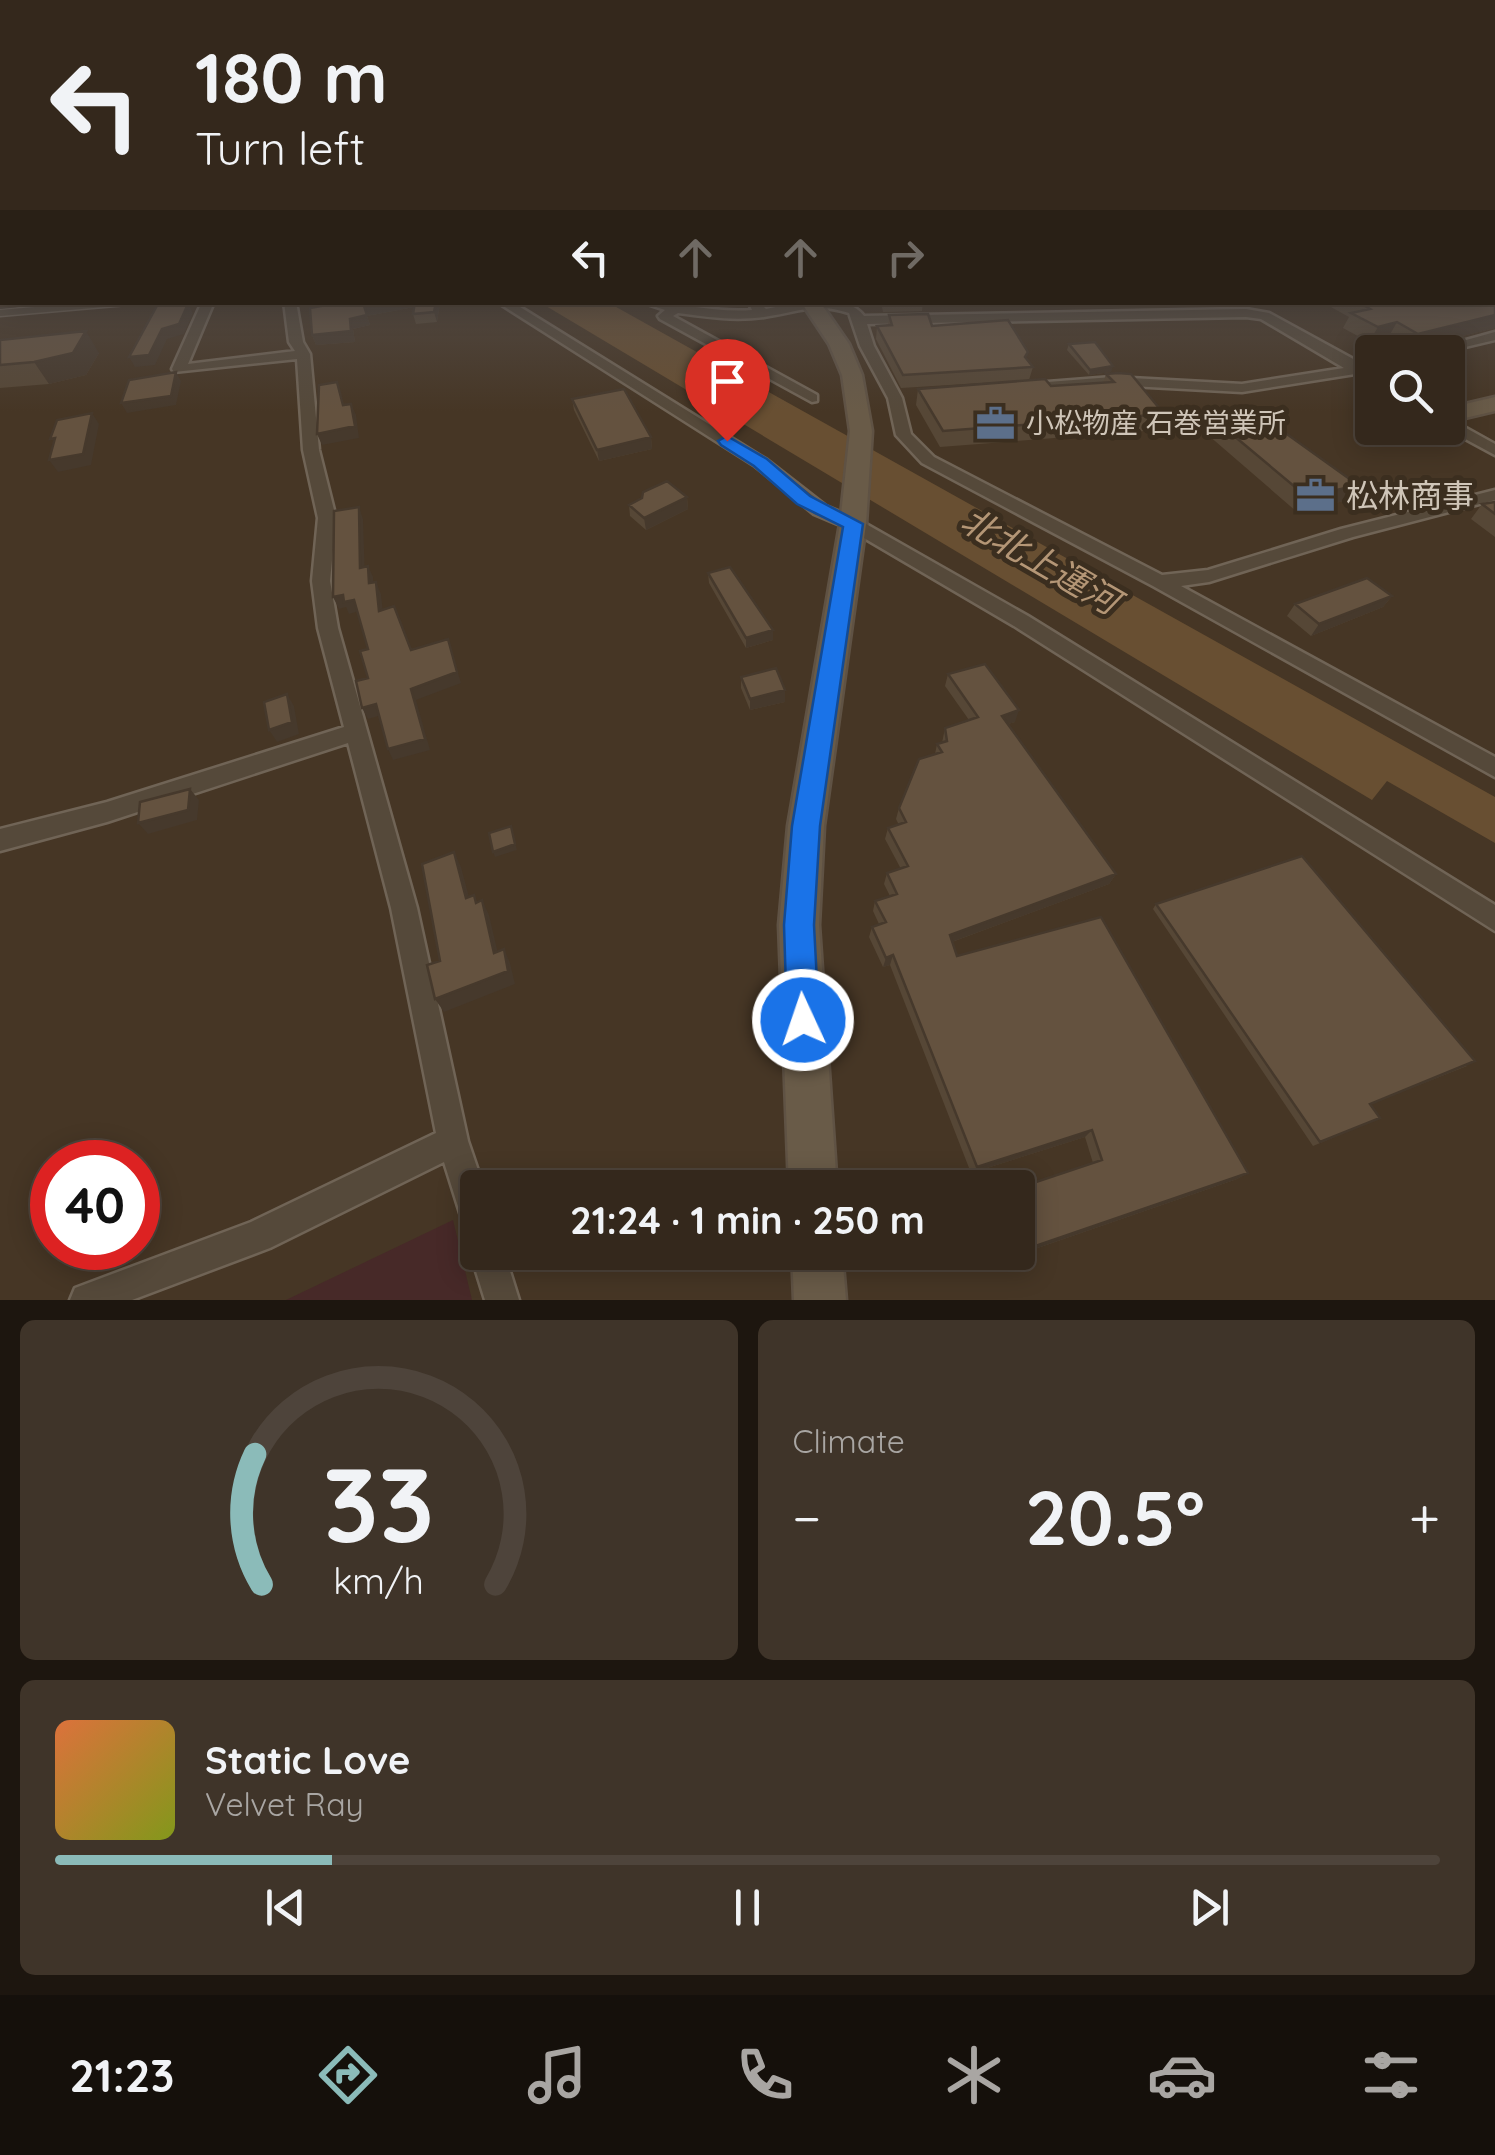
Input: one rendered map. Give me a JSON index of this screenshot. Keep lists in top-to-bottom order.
{
  "water": ["北北上運河"],
  "places": {
    "office": ["小松物産 石巻営業所", "松林商事"]
  },
  "page": {
    "turn": ["180 m", "Turn left"],
    "limit": "40",
    "trip": "21:24 · 1 min · 250 m",
    "tile": "Climate",
    "heat": ["−", "20.5°", "+"],
    "song": ["Static Love", "Velvet Ray"],
    "tabs": "21:23",
    "gauge": ["33", "km/h"]
  }
}
